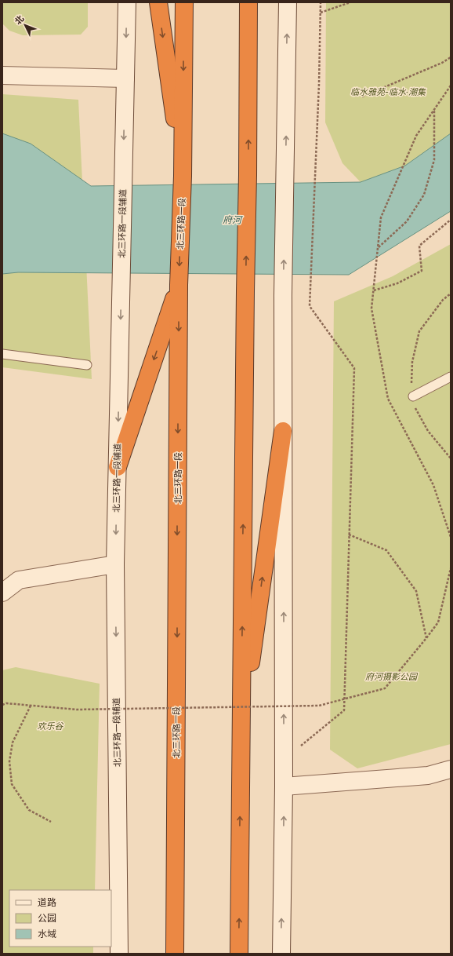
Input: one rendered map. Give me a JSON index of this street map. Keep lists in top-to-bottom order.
{
  "streets": {
    "highway": ["北三环路一段"],
    "main road": ["北三环路一段辅道"]
  },
  "one_way": ["北三环路一段辅道"],
  "water": ["府河"],
  "parks": ["临水雅苑-临水·潮集", "府河摄影公园", "欢乐谷"],
  "legend": ["道路", "公园", "水域"],
  "north": "top left"
}
